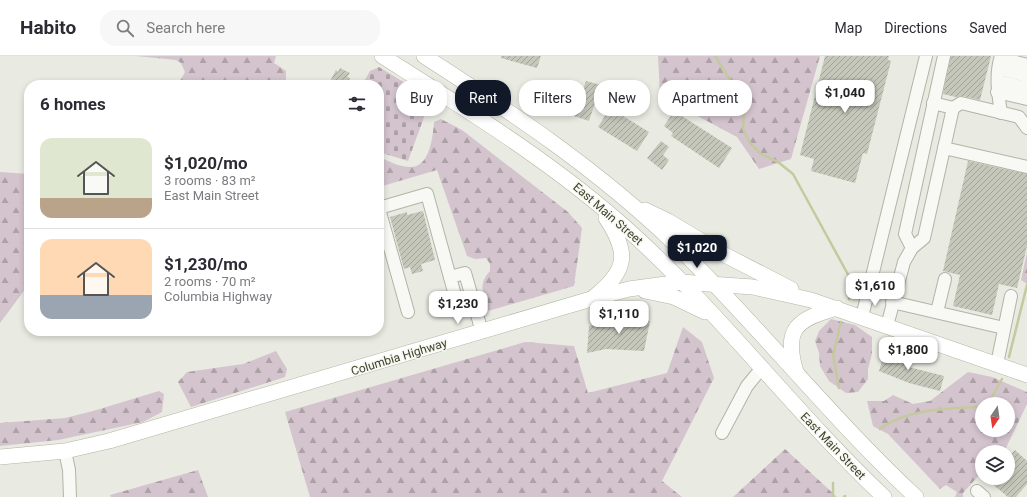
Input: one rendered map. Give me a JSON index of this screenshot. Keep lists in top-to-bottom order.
{
  "streets": {
    "main road": ["East Main Street", "Columbia Highway"]
  },
  "crossings": [
    ["East Main Street", "Columbia Highway"]
  ],
  "north": "bottom",
  "page": {
    "header": "Habito",
    "search": "Search here",
    "nav": ["Map", "Directions", "Saved"],
    "price": [
      "$1,040",
      "$1,020",
      "$1,610",
      "$1,230",
      "$1,110",
      "$1,800"
    ],
    "chip": [
      "Buy",
      "Rent",
      "Filters",
      "New",
      "Apartment"
    ],
    "heading": "6 homes",
    "list": [
      {
        "name": "$1,020/mo",
        "note": "3 rooms · 83 m² · East Main Street"
      },
      {
        "name": "$1,230/mo",
        "note": "2 rooms · 70 m² · Columbia Highway"
      }
    ]
  }
}
